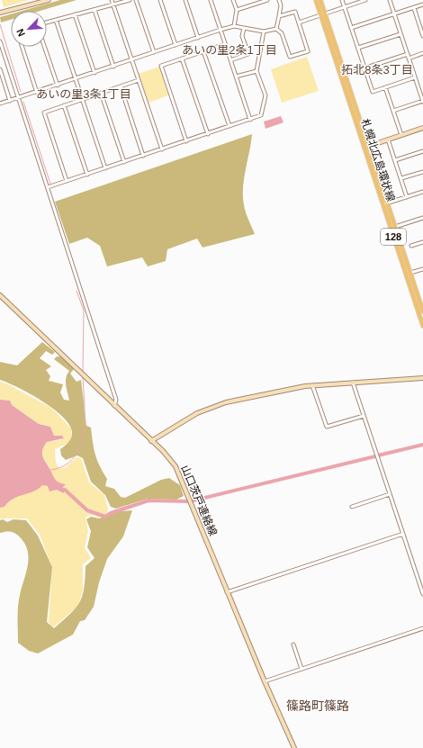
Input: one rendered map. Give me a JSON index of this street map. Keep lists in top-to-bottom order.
{
  "streets": {
    "main road": ["札幌北広島環状線", "128"],
    "street": ["山口茨戸連絡線"]
  },
  "districts": [
    "あいの里2条1丁目",
    "拓北8条3丁目",
    "あいの里3条1丁目",
    "篠路町篠路"
  ],
  "north": "bottom left"
}
